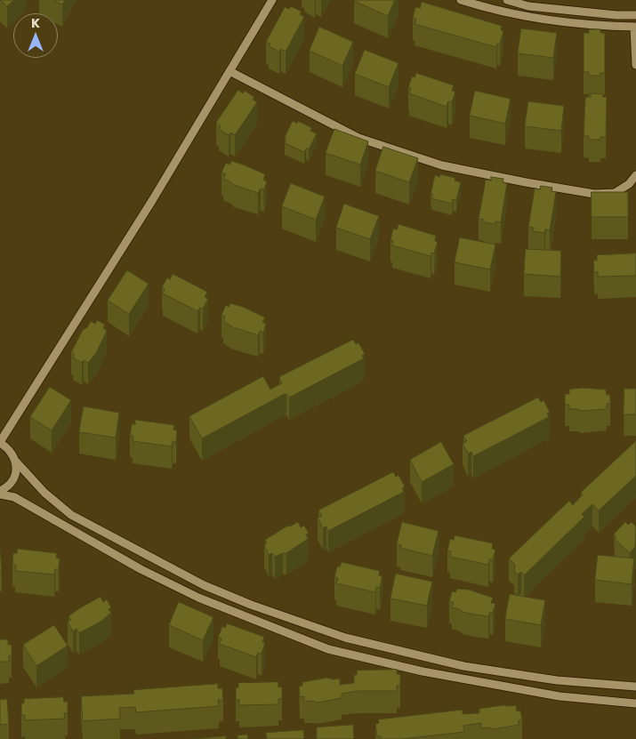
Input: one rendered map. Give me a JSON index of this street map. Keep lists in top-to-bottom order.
{
  "north": "top"
}
